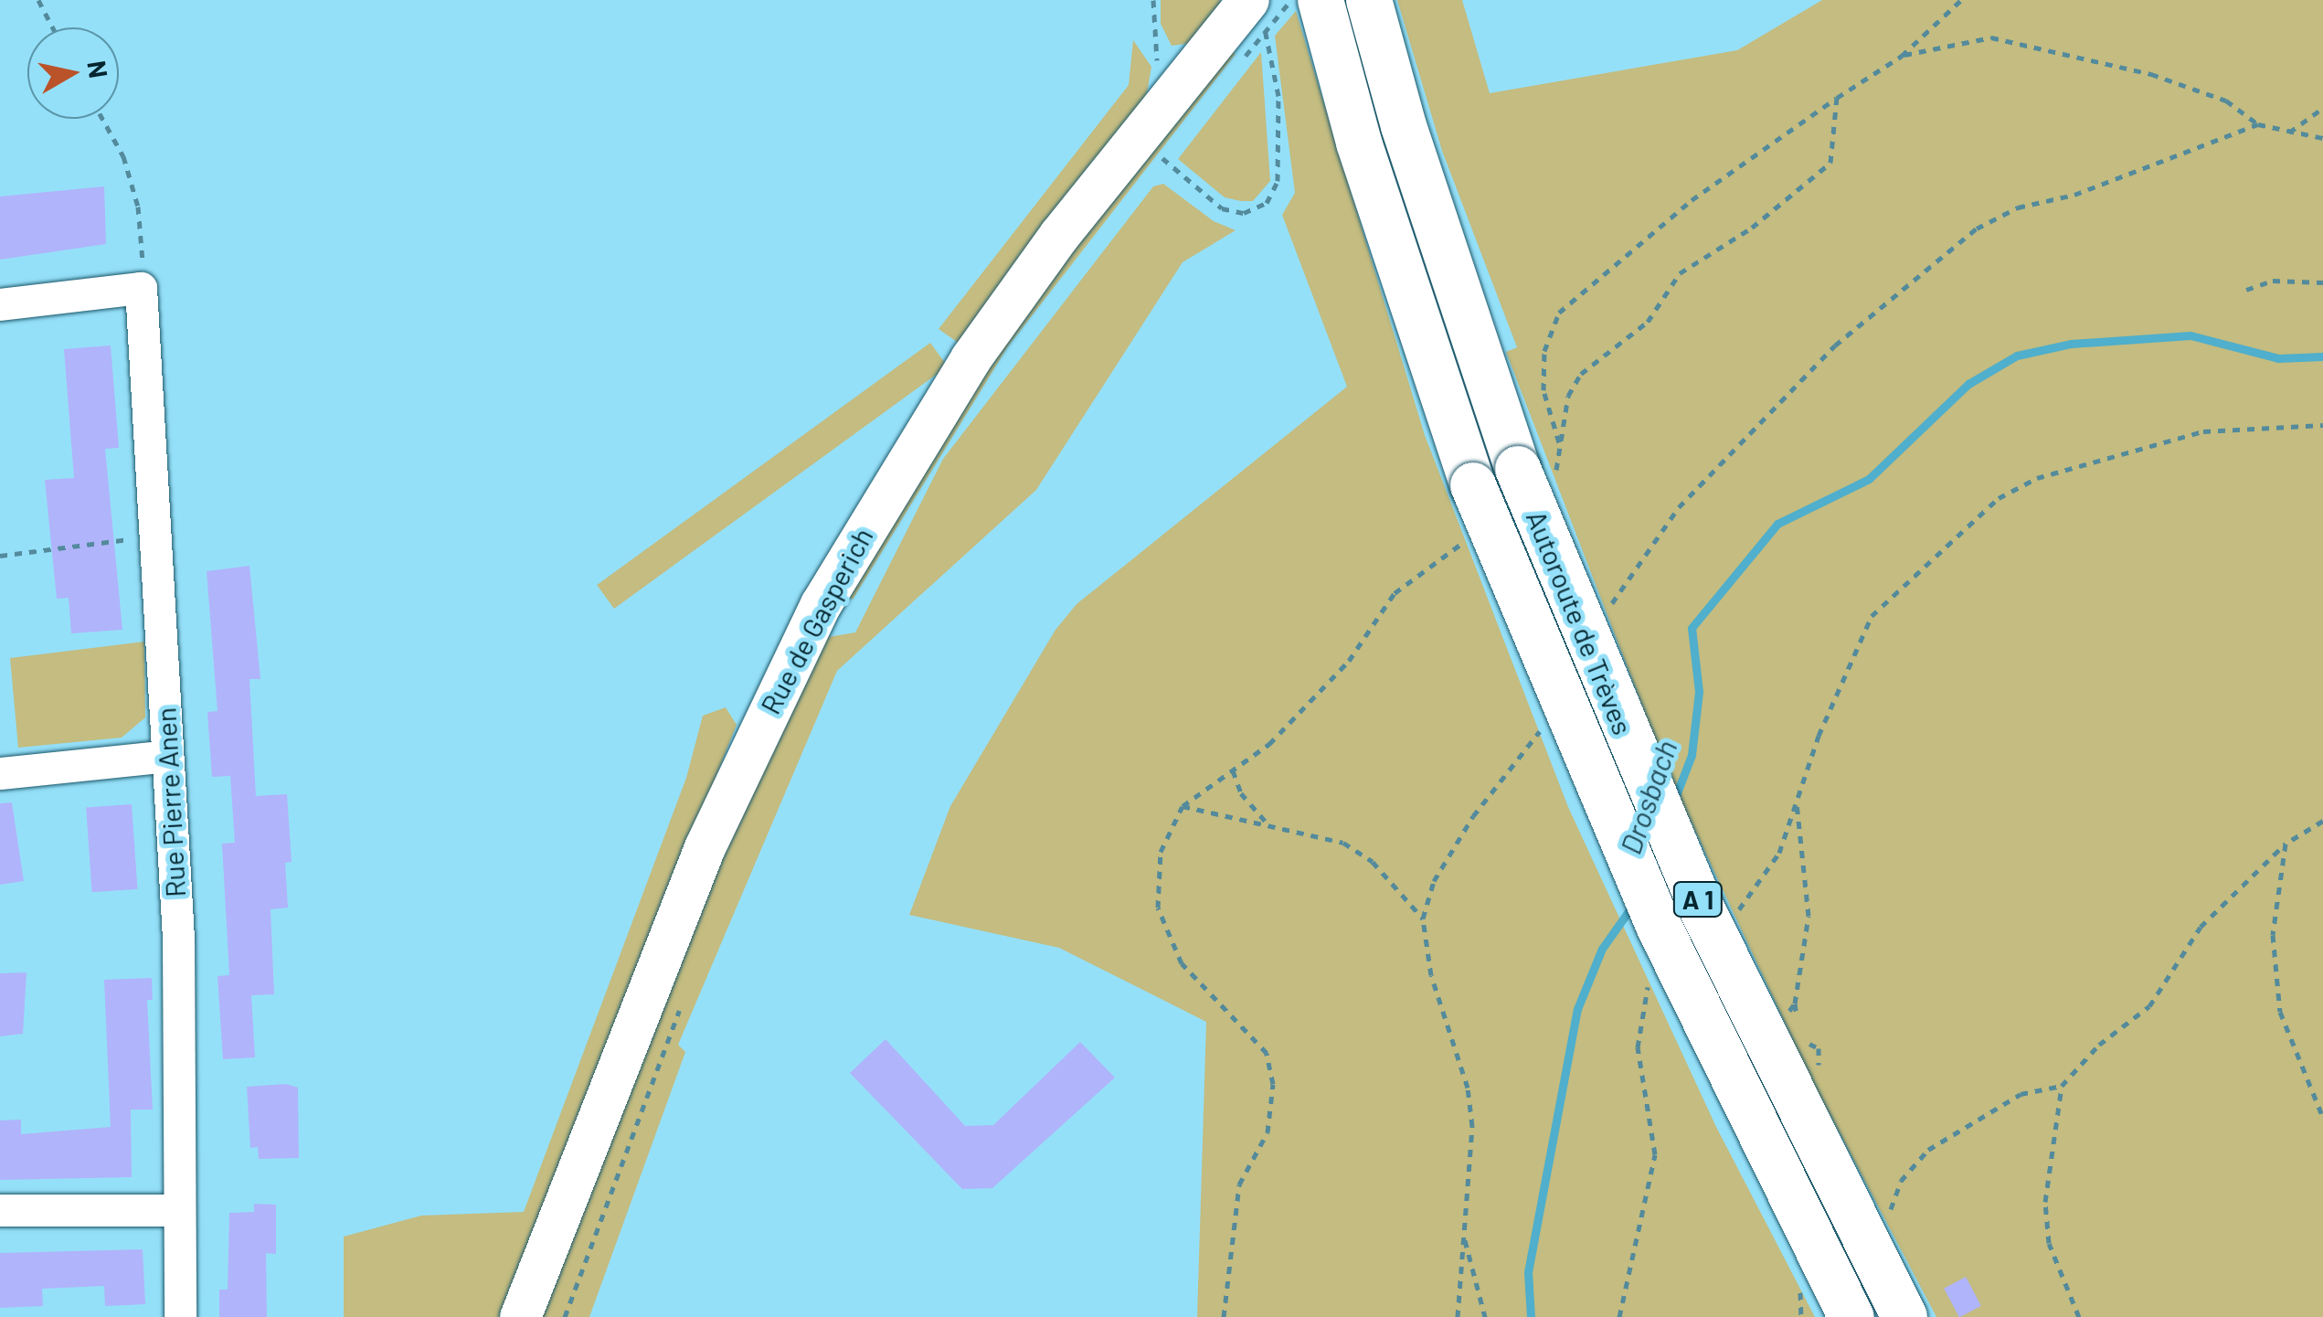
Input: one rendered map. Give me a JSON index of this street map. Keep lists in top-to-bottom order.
{
  "streets": {
    "highway": ["Autoroute de Trèves", "A 1"],
    "main road": ["Rue de Gasperich"],
    "street": ["Rue Pierre Anen"]
  },
  "water": ["Drosbach"],
  "north": "right"
}
